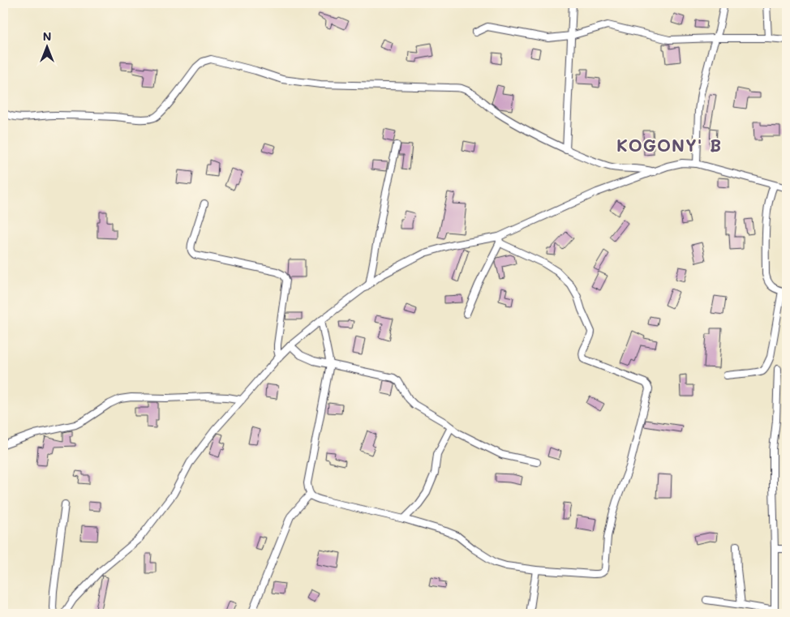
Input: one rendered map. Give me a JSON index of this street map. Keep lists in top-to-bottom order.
{
  "districts": ["KOGONY' B"],
  "north": "top"
}
